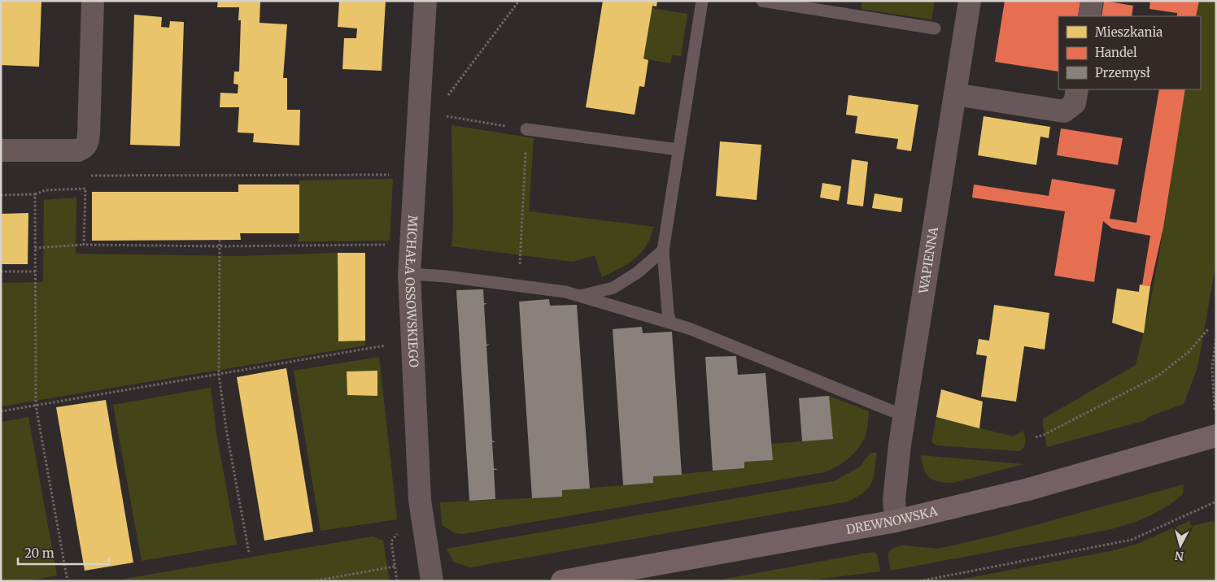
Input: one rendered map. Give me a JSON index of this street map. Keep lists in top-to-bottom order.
{
  "streets": {
    "main road": ["DREWNOWSKA"],
    "street": ["WAPIENNA", "MICHAŁA OSSOWSKIEGO"]
  },
  "crossings": [
    ["WAPIENNA", "DREWNOWSKA"]
  ],
  "legend": ["Mieszkania", "Handel", "Przemysł"],
  "scale_bar": "20 m",
  "north": "bottom"
}
